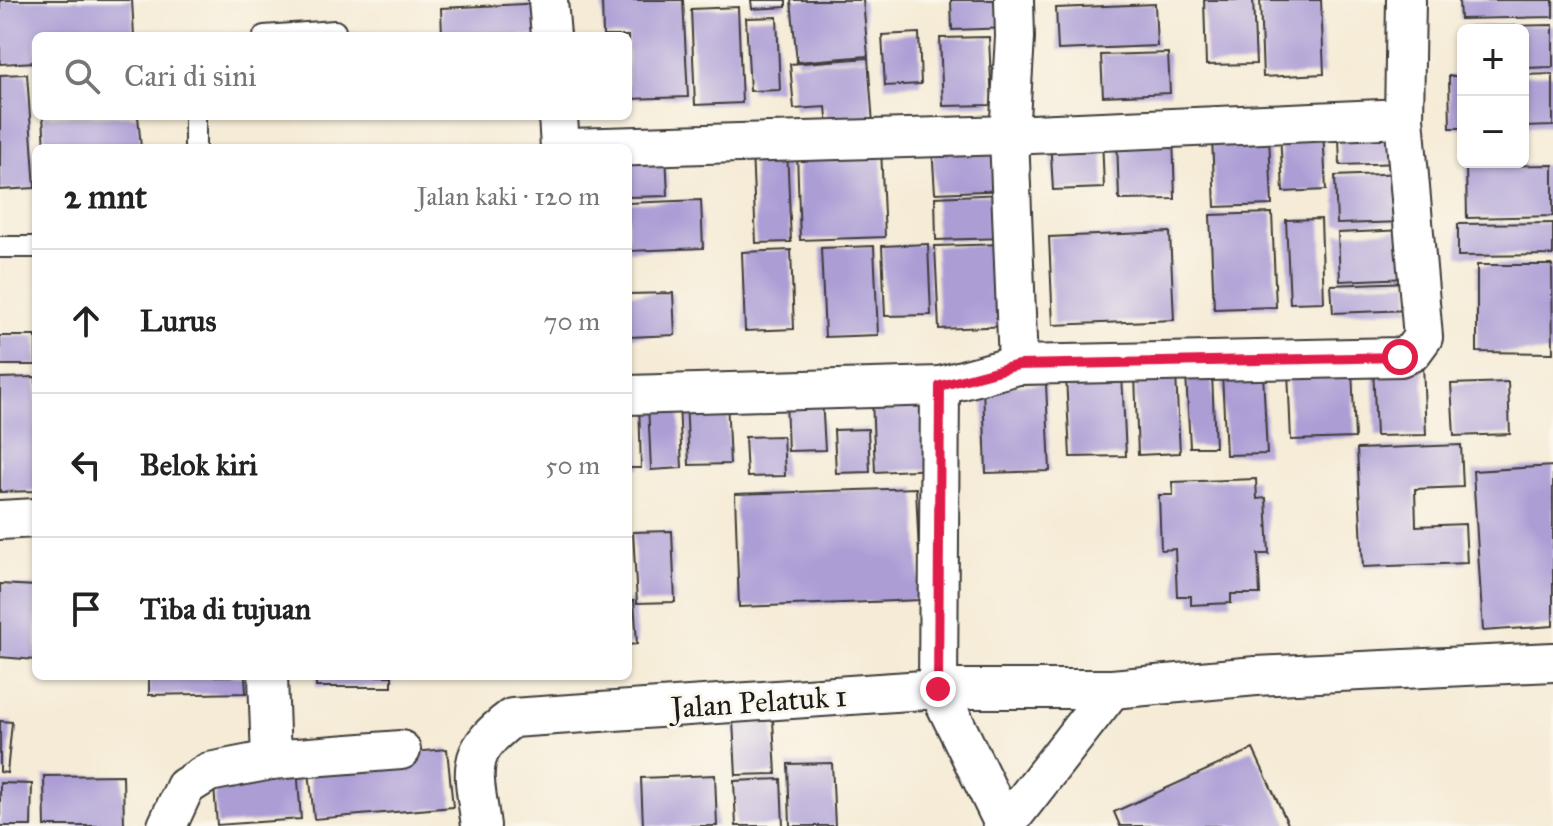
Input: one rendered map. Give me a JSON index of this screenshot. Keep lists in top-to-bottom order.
{
  "streets": {
    "street": ["Jalan Pelatuk 1"]
  },
  "page": {
    "map_buttons": ["+", "−"],
    "search": "Cari di sini",
    "heading": ["2 mnt", "Jalan kaki · 120 m"],
    "list": [
      ["Lurus", "70 m"],
      ["Belok kiri", "50 m"],
      "Tiba di tujuan"
    ]
  }
}
